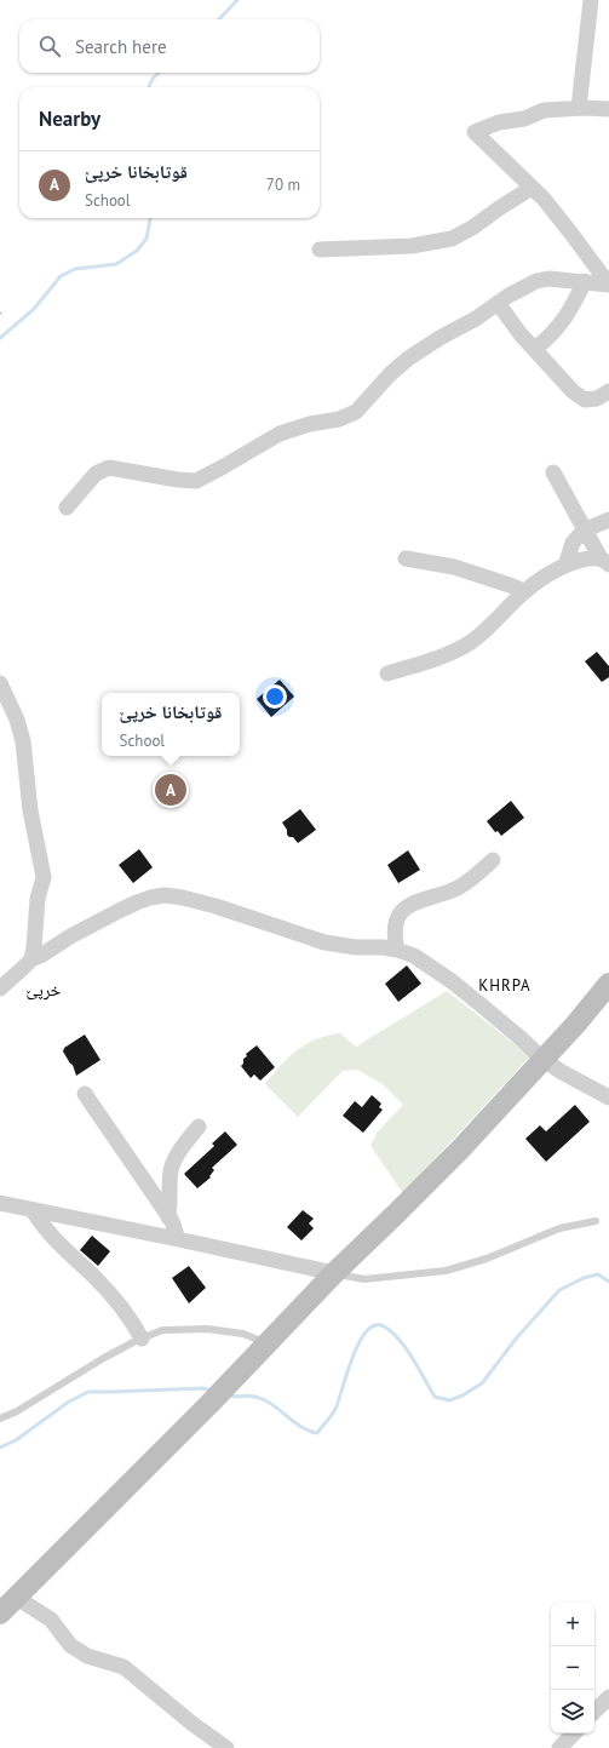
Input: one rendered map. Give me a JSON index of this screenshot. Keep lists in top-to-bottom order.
{
  "districts": ["KHRPA", "خرپێ"],
  "page": {
    "search": "Search here",
    "heading": "Nearby",
    "list": [
      {
        "mark": "A",
        "name": "قوتابخانا خرپێ",
        "note": "School",
        "value": "70 m"
      }
    ],
    "popup": ["قوتابخانا خرپێ", "School"],
    "pins": "A",
    "map_buttons": ["+", "−"]
  }
}
